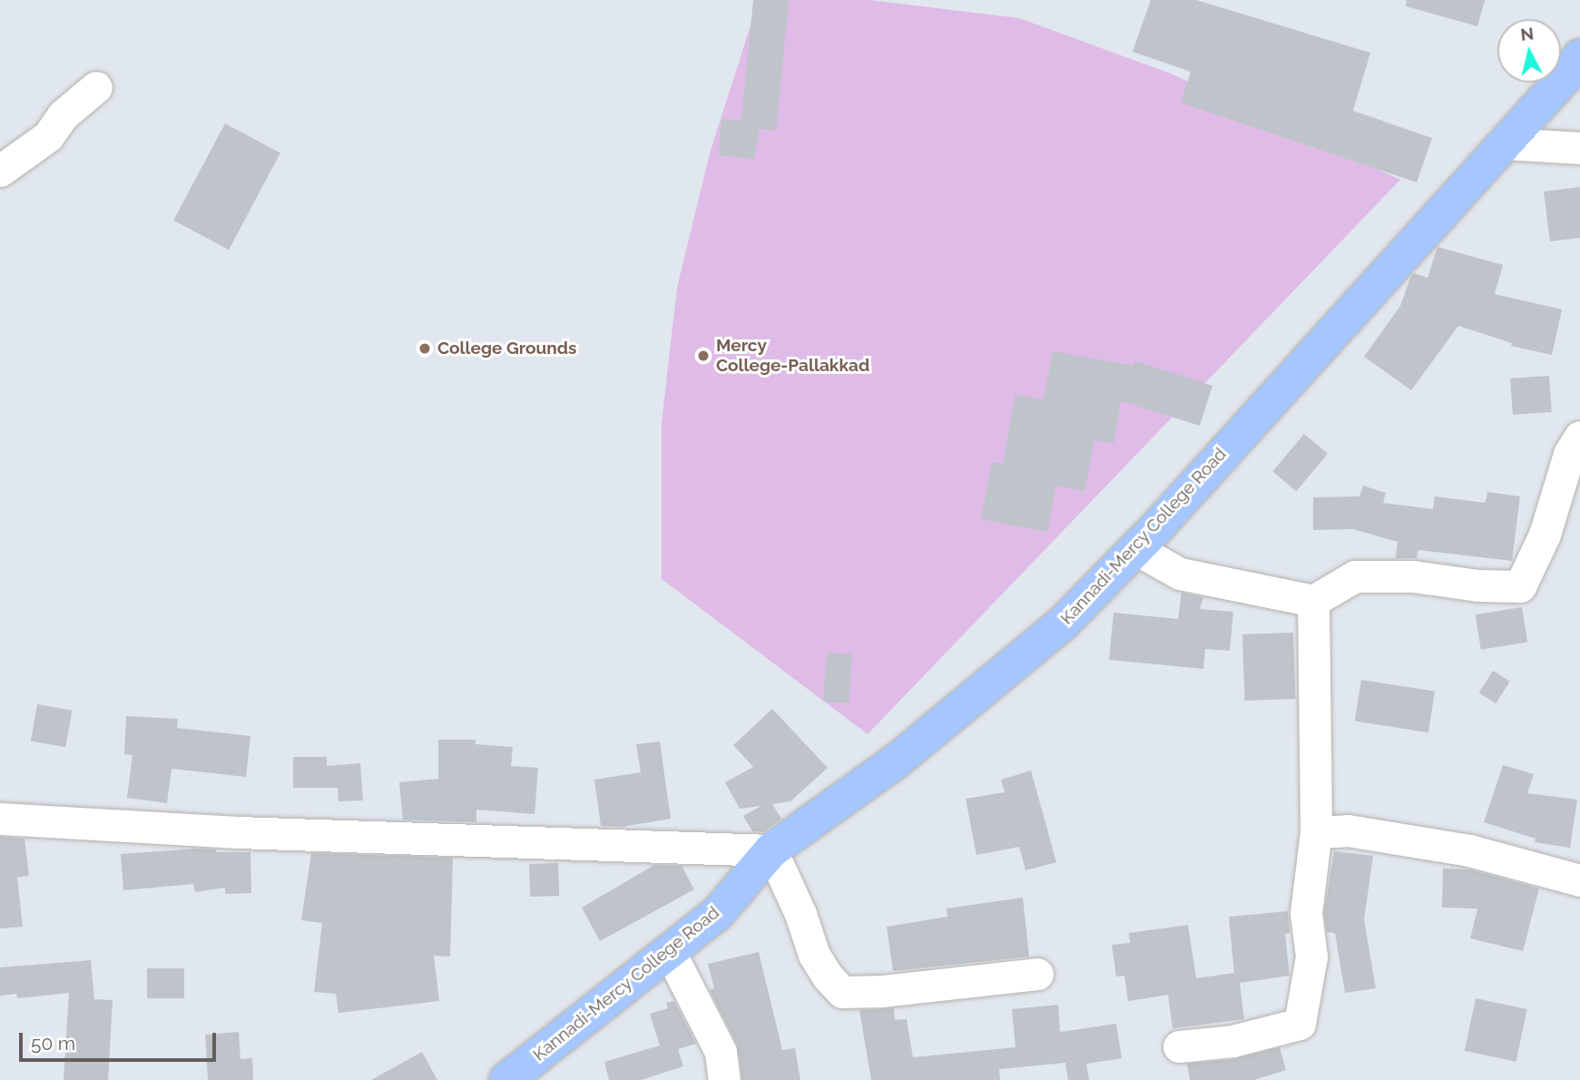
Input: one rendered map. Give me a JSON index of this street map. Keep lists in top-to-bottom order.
{
  "streets": {
    "main road": ["Kannadi-Mercy College Road"]
  },
  "places": ["College Grounds", "Mercy College-Pallakkad"],
  "scale_bar": "50 m",
  "north": "top"
}
